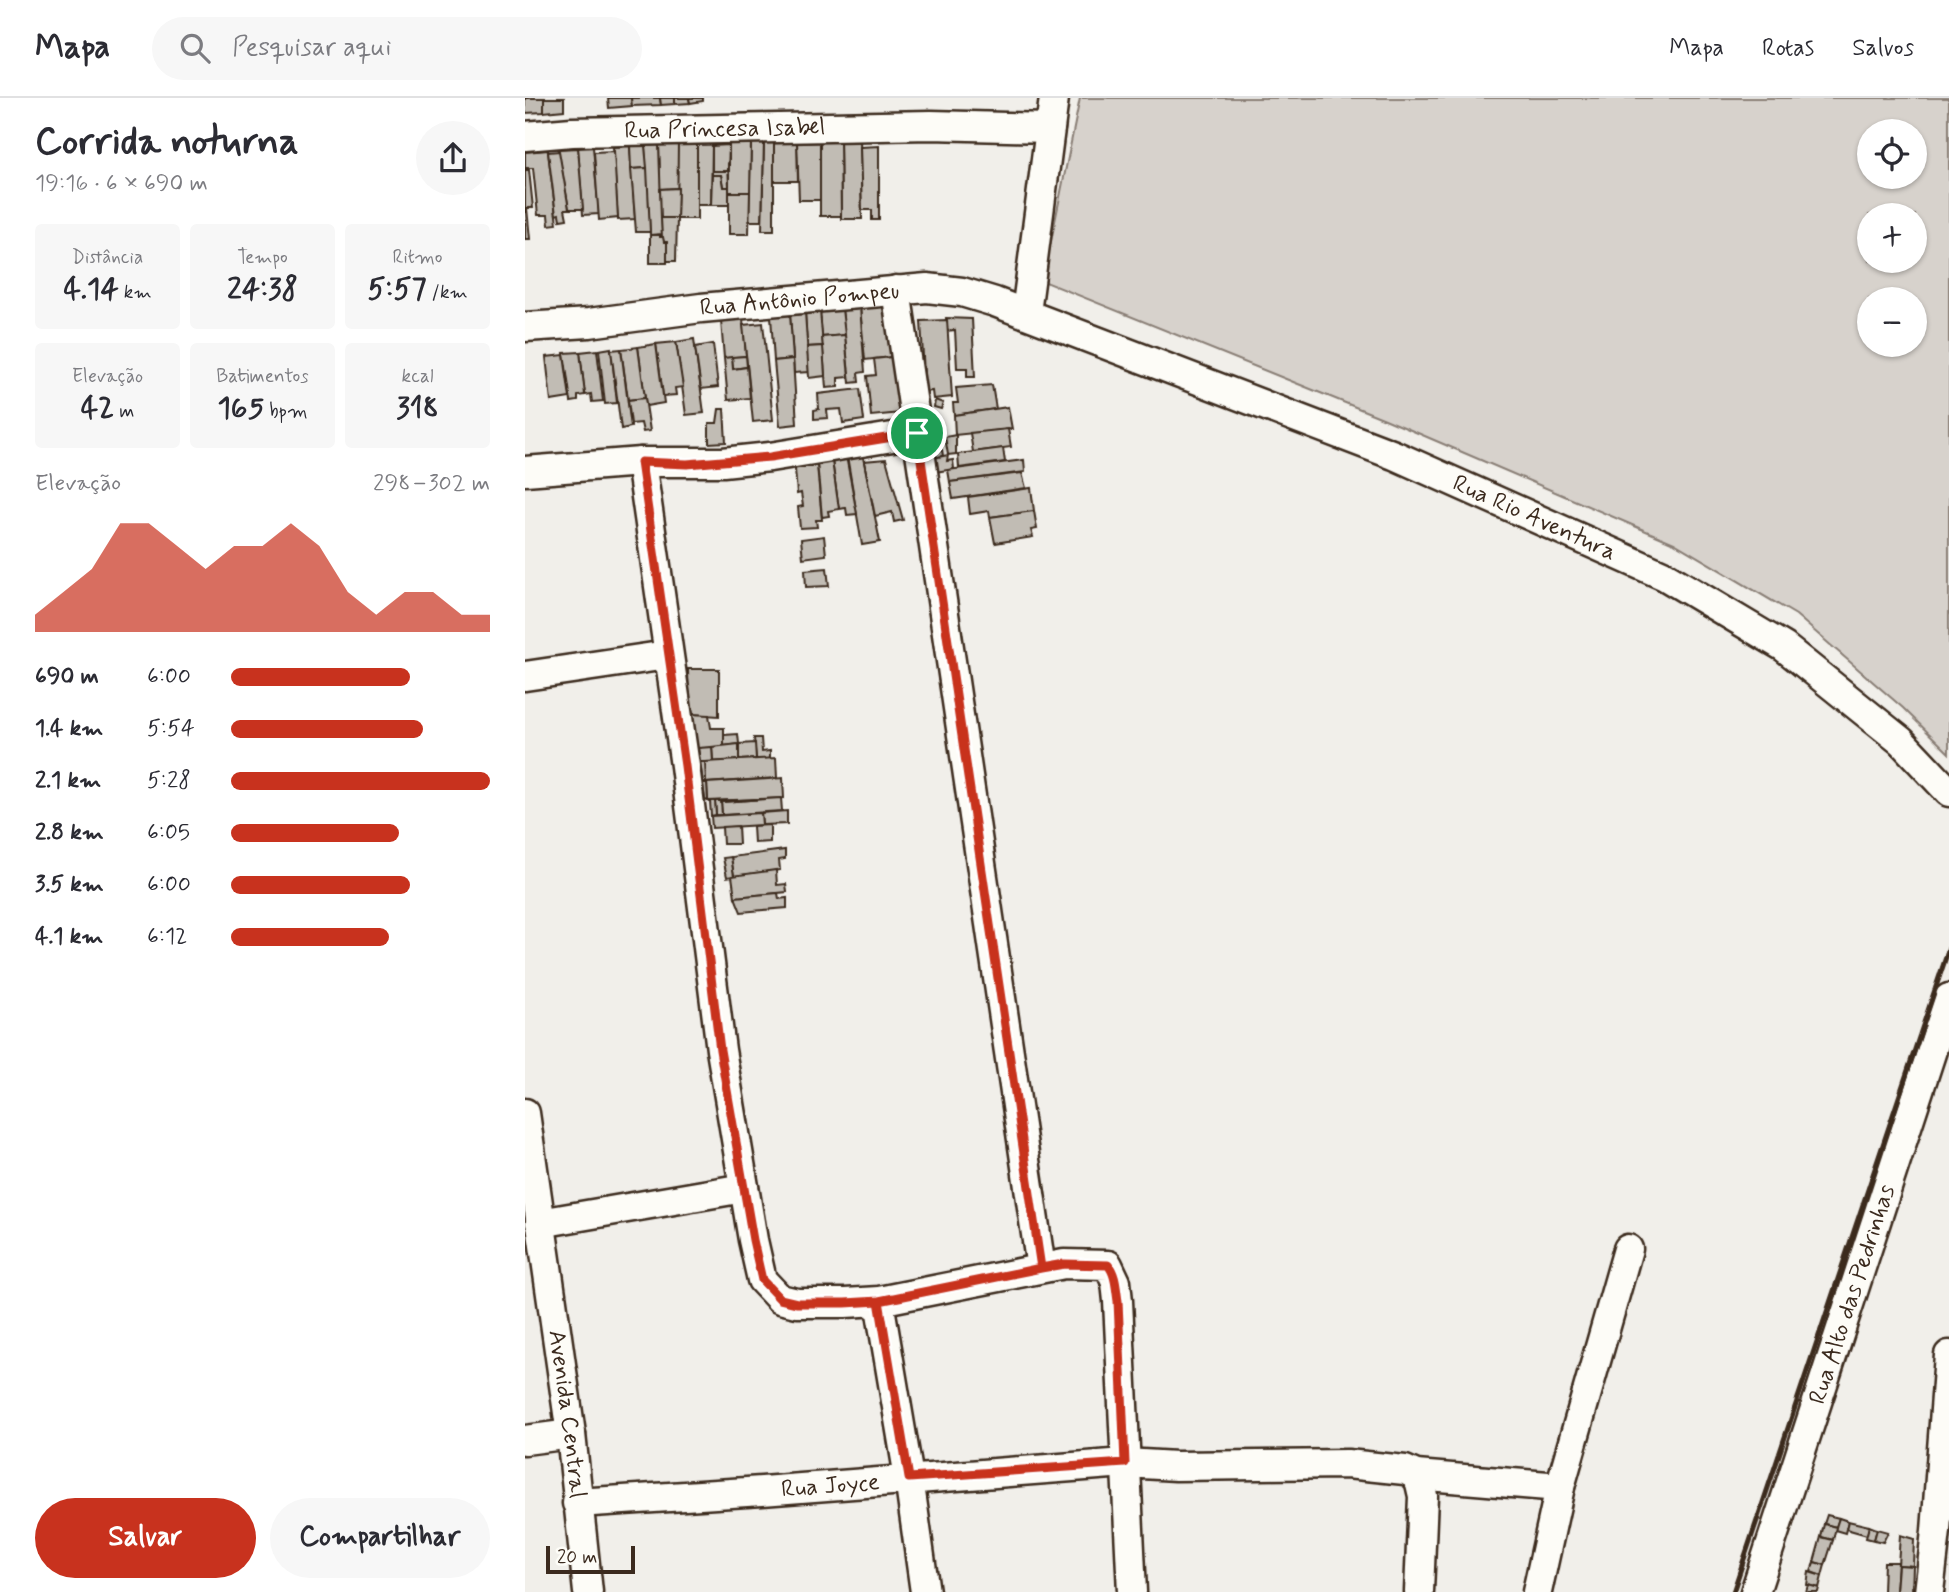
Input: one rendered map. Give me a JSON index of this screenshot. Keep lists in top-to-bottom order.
{
  "streets": {
    "street": [
      "Rua Princesa Isabel",
      "Rua Antônio Pompeu",
      "Rua Rio Aventura",
      "Rua Alto das Pedrinhas",
      "Avenida Central",
      "Rua Joyce"
    ]
  },
  "crossings": [
    ["Rua Antônio Pompeu", "Rua Rio Aventura"],
    ["Avenida Central", "Rua Joyce"]
  ],
  "scale_bar": "20 m",
  "page": {
    "header": "Mapa",
    "search": "Pesquisar aqui",
    "nav": ["Mapa", "Rotas", "Salvos"],
    "heading": ["Corrida noturna", "19:16 · 6 × 690 m"],
    "map_buttons": ["+", "−"],
    "stats": [
      ["Distância", "4.14 km"],
      ["Tempo", "24:38"],
      ["Ritmo", "5:57 /km"],
      ["Elevação", "42 m"],
      ["Batimentos", "165 bpm"],
      ["kcal", "318"]
    ],
    "chart": ["Elevação", "298–302 m"],
    "list": [
      {
        "name": "690 m",
        "note": "6:00"
      },
      {
        "name": "1.4 km",
        "note": "5:54"
      },
      {
        "name": "2.1 km",
        "note": "5:28"
      },
      {
        "name": "2.8 km",
        "note": "6:05"
      },
      {
        "name": "3.5 km",
        "note": "6:00"
      },
      {
        "name": "4.1 km",
        "note": "6:12"
      }
    ],
    "buttons": ["Salvar", "Compartilhar"],
    "scale": "20 m"
  }
}
